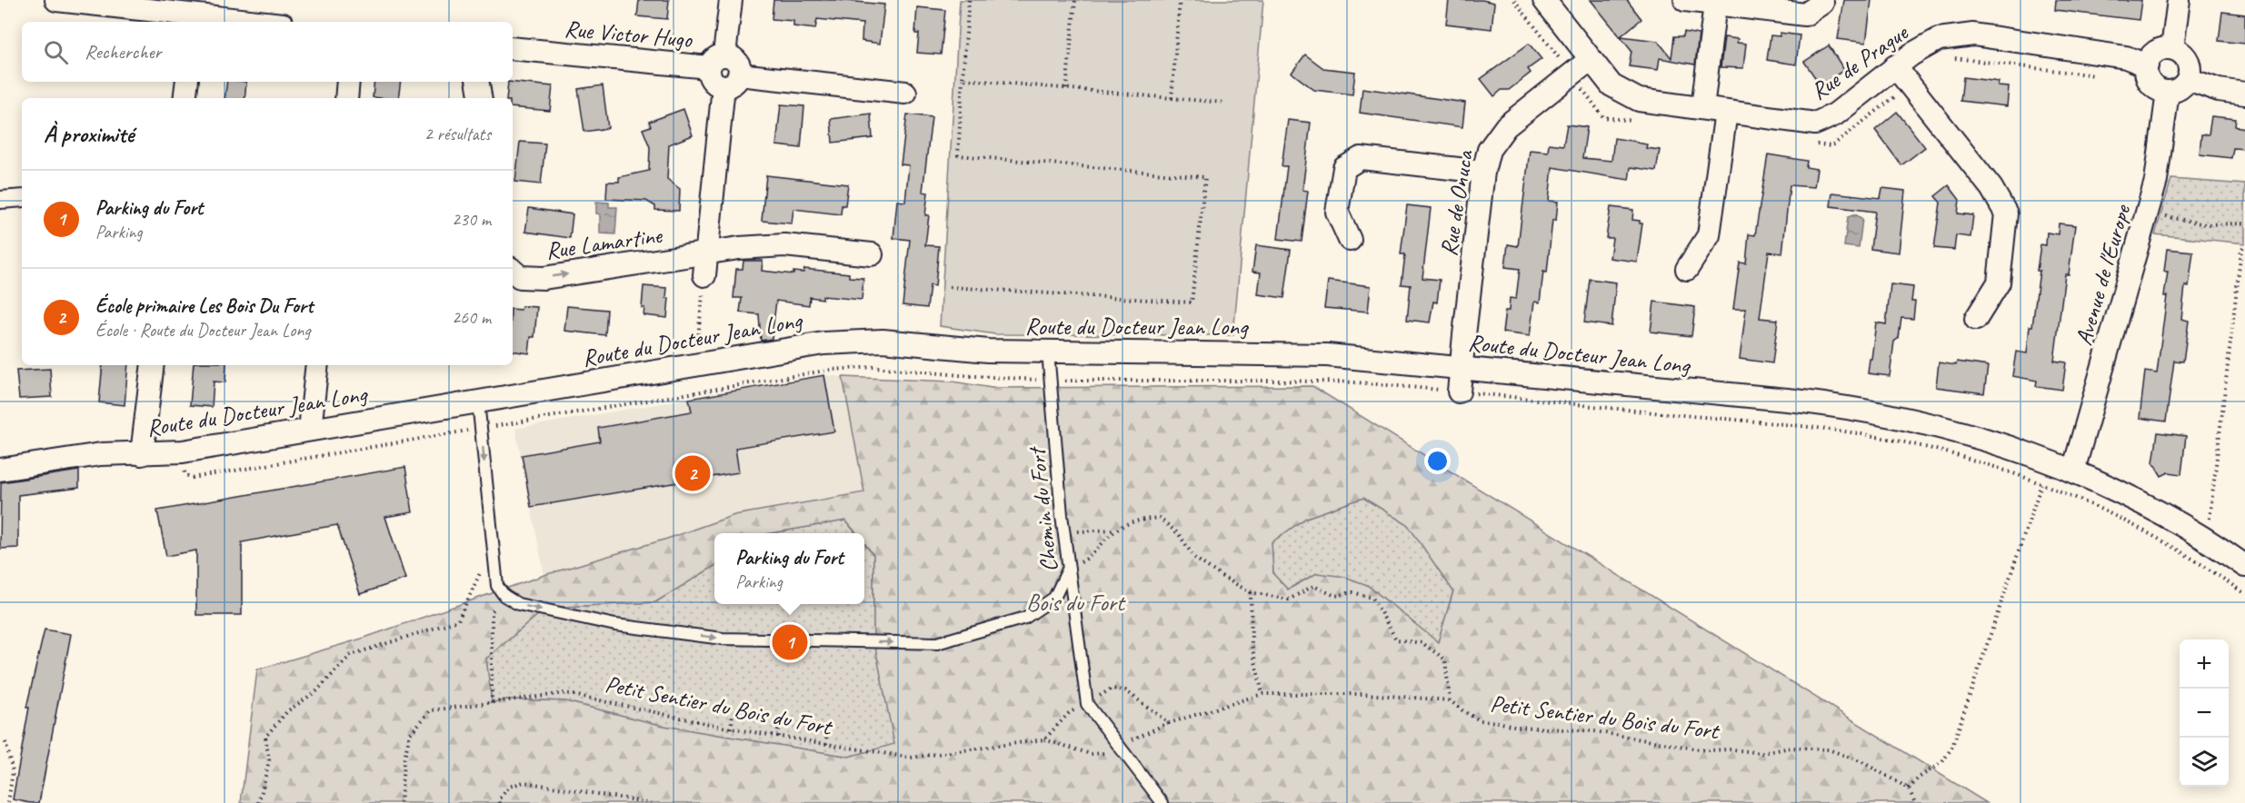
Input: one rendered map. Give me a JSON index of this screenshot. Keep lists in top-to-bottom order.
{
  "streets": {
    "street": [
      "Rue Victor Hugo",
      "Rue de Prague",
      "Rue de Onuca",
      "Rue Lamartine",
      "Avenue de l'Europe",
      "Route du Docteur Jean Long"
    ],
    "lane": ["Chemin du Fort"],
    "path": ["Petit Sentier du Bois du Fort"]
  },
  "crossings": [
    ["Rue de Prague", "Rue de Onuca"],
    ["Rue de Prague", "Avenue de l'Europe"],
    ["Rue de Onuca", "Route du Docteur Jean Long"],
    ["Avenue de l'Europe", "Route du Docteur Jean Long"],
    ["Route du Docteur Jean Long", "Chemin du Fort"]
  ],
  "one_way": ["Rue Lamartine"],
  "parks": ["Bois du Fort"],
  "page": {
    "search": "Rechercher",
    "heading": ["À proximité", "2 résultats"],
    "list": [
      {
        "mark": "1",
        "name": "Parking du Fort",
        "note": "Parking",
        "value": "230 m"
      },
      {
        "mark": "2",
        "name": "École primaire Les Bois Du Fort",
        "note": "École · Route du Docteur Jean Long",
        "value": "260 m"
      }
    ],
    "pins": ["2", "1"],
    "popup": ["Parking du Fort", "Parking"],
    "map_buttons": ["+", "−"]
  }
}
